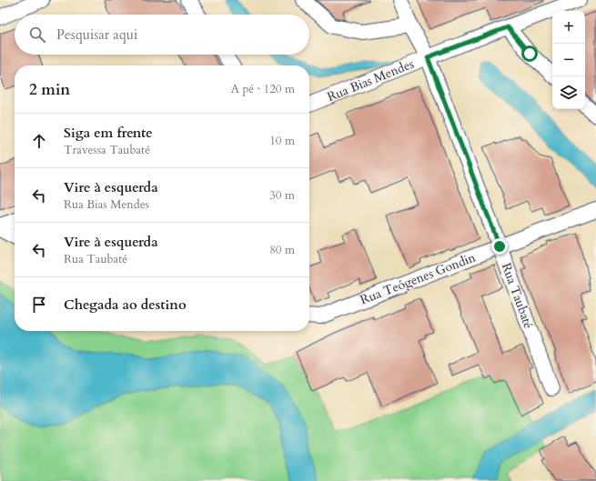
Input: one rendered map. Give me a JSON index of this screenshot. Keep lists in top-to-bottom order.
{
  "streets": {
    "street": ["Rua Bias Mendes", "Rua Teógenes Gondin", "Rua Taubaté"]
  },
  "crossings": [
    ["Rua Bias Mendes", "Rua Taubaté"],
    ["Rua Teógenes Gondin", "Rua Taubaté"]
  ],
  "page": {
    "map_buttons": ["+", "−"],
    "search": "Pesquisar aqui",
    "heading": ["2 min", "A pé · 120 m"],
    "list": [
      ["Siga em frente", "Travessa Taubaté", "10 m"],
      ["Vire à esquerda", "Rua Bias Mendes", "30 m"],
      ["Vire à esquerda", "Rua Taubaté", "80 m"],
      "Chegada ao destino"
    ]
  }
}
